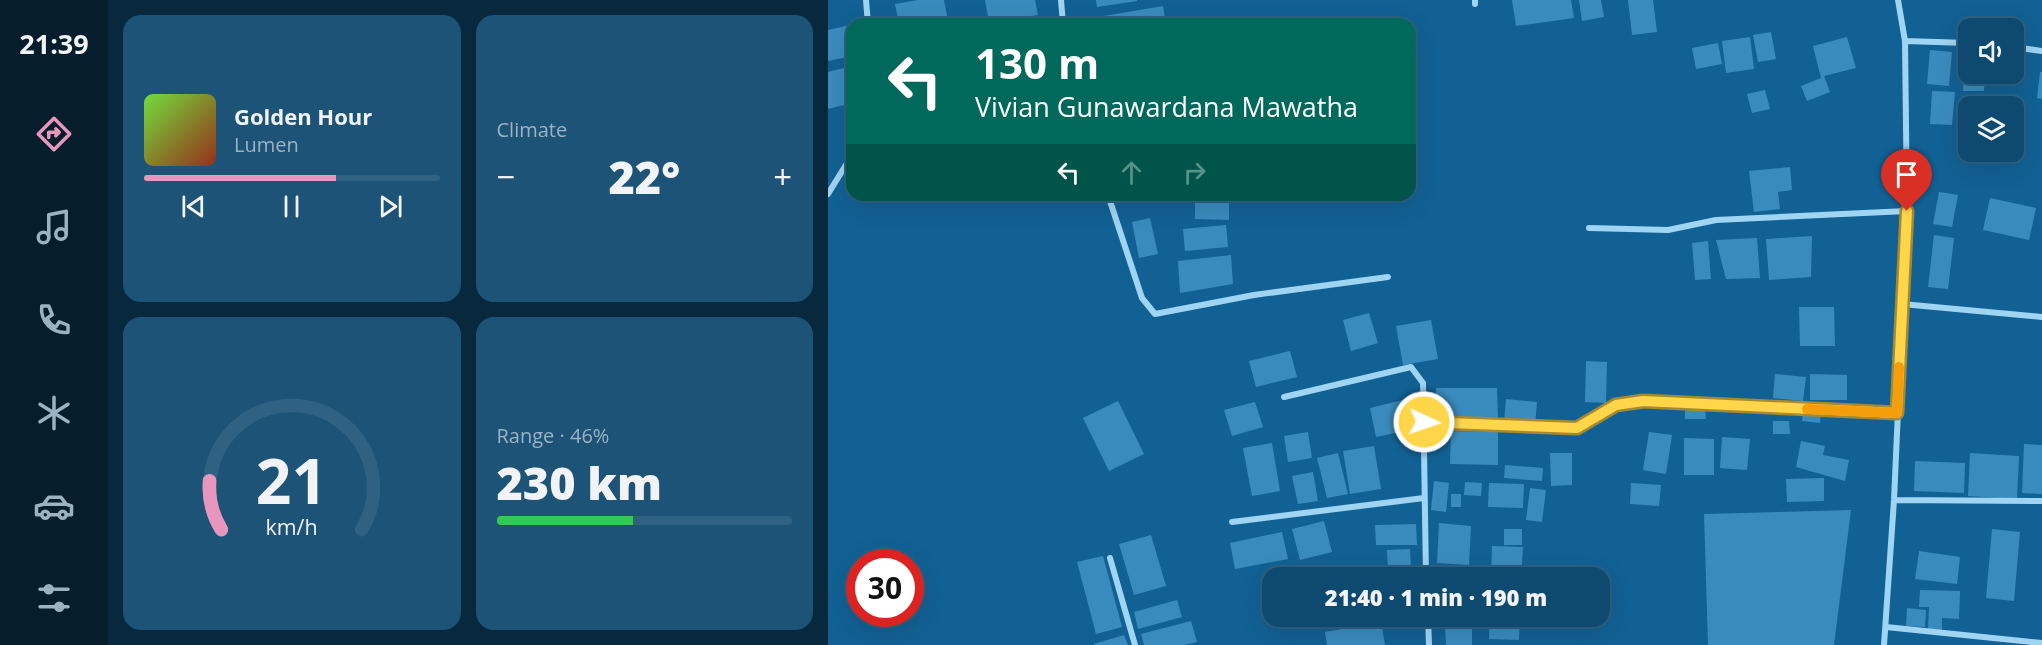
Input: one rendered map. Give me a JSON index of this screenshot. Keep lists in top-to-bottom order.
{
  "page": {
    "tabs": "21:39",
    "tile": [
      "Climate",
      ["Range · 46%", "230 km"]
    ],
    "turn": ["130 m", "Vivian Gunawardana Mawatha"],
    "song": ["Golden Hour", "Lumen"],
    "heat": ["−", "22°", "+"],
    "limit": "30",
    "trip": "21:40 · 1 min · 190 m",
    "gauge": ["21", "km/h"]
  }
}
